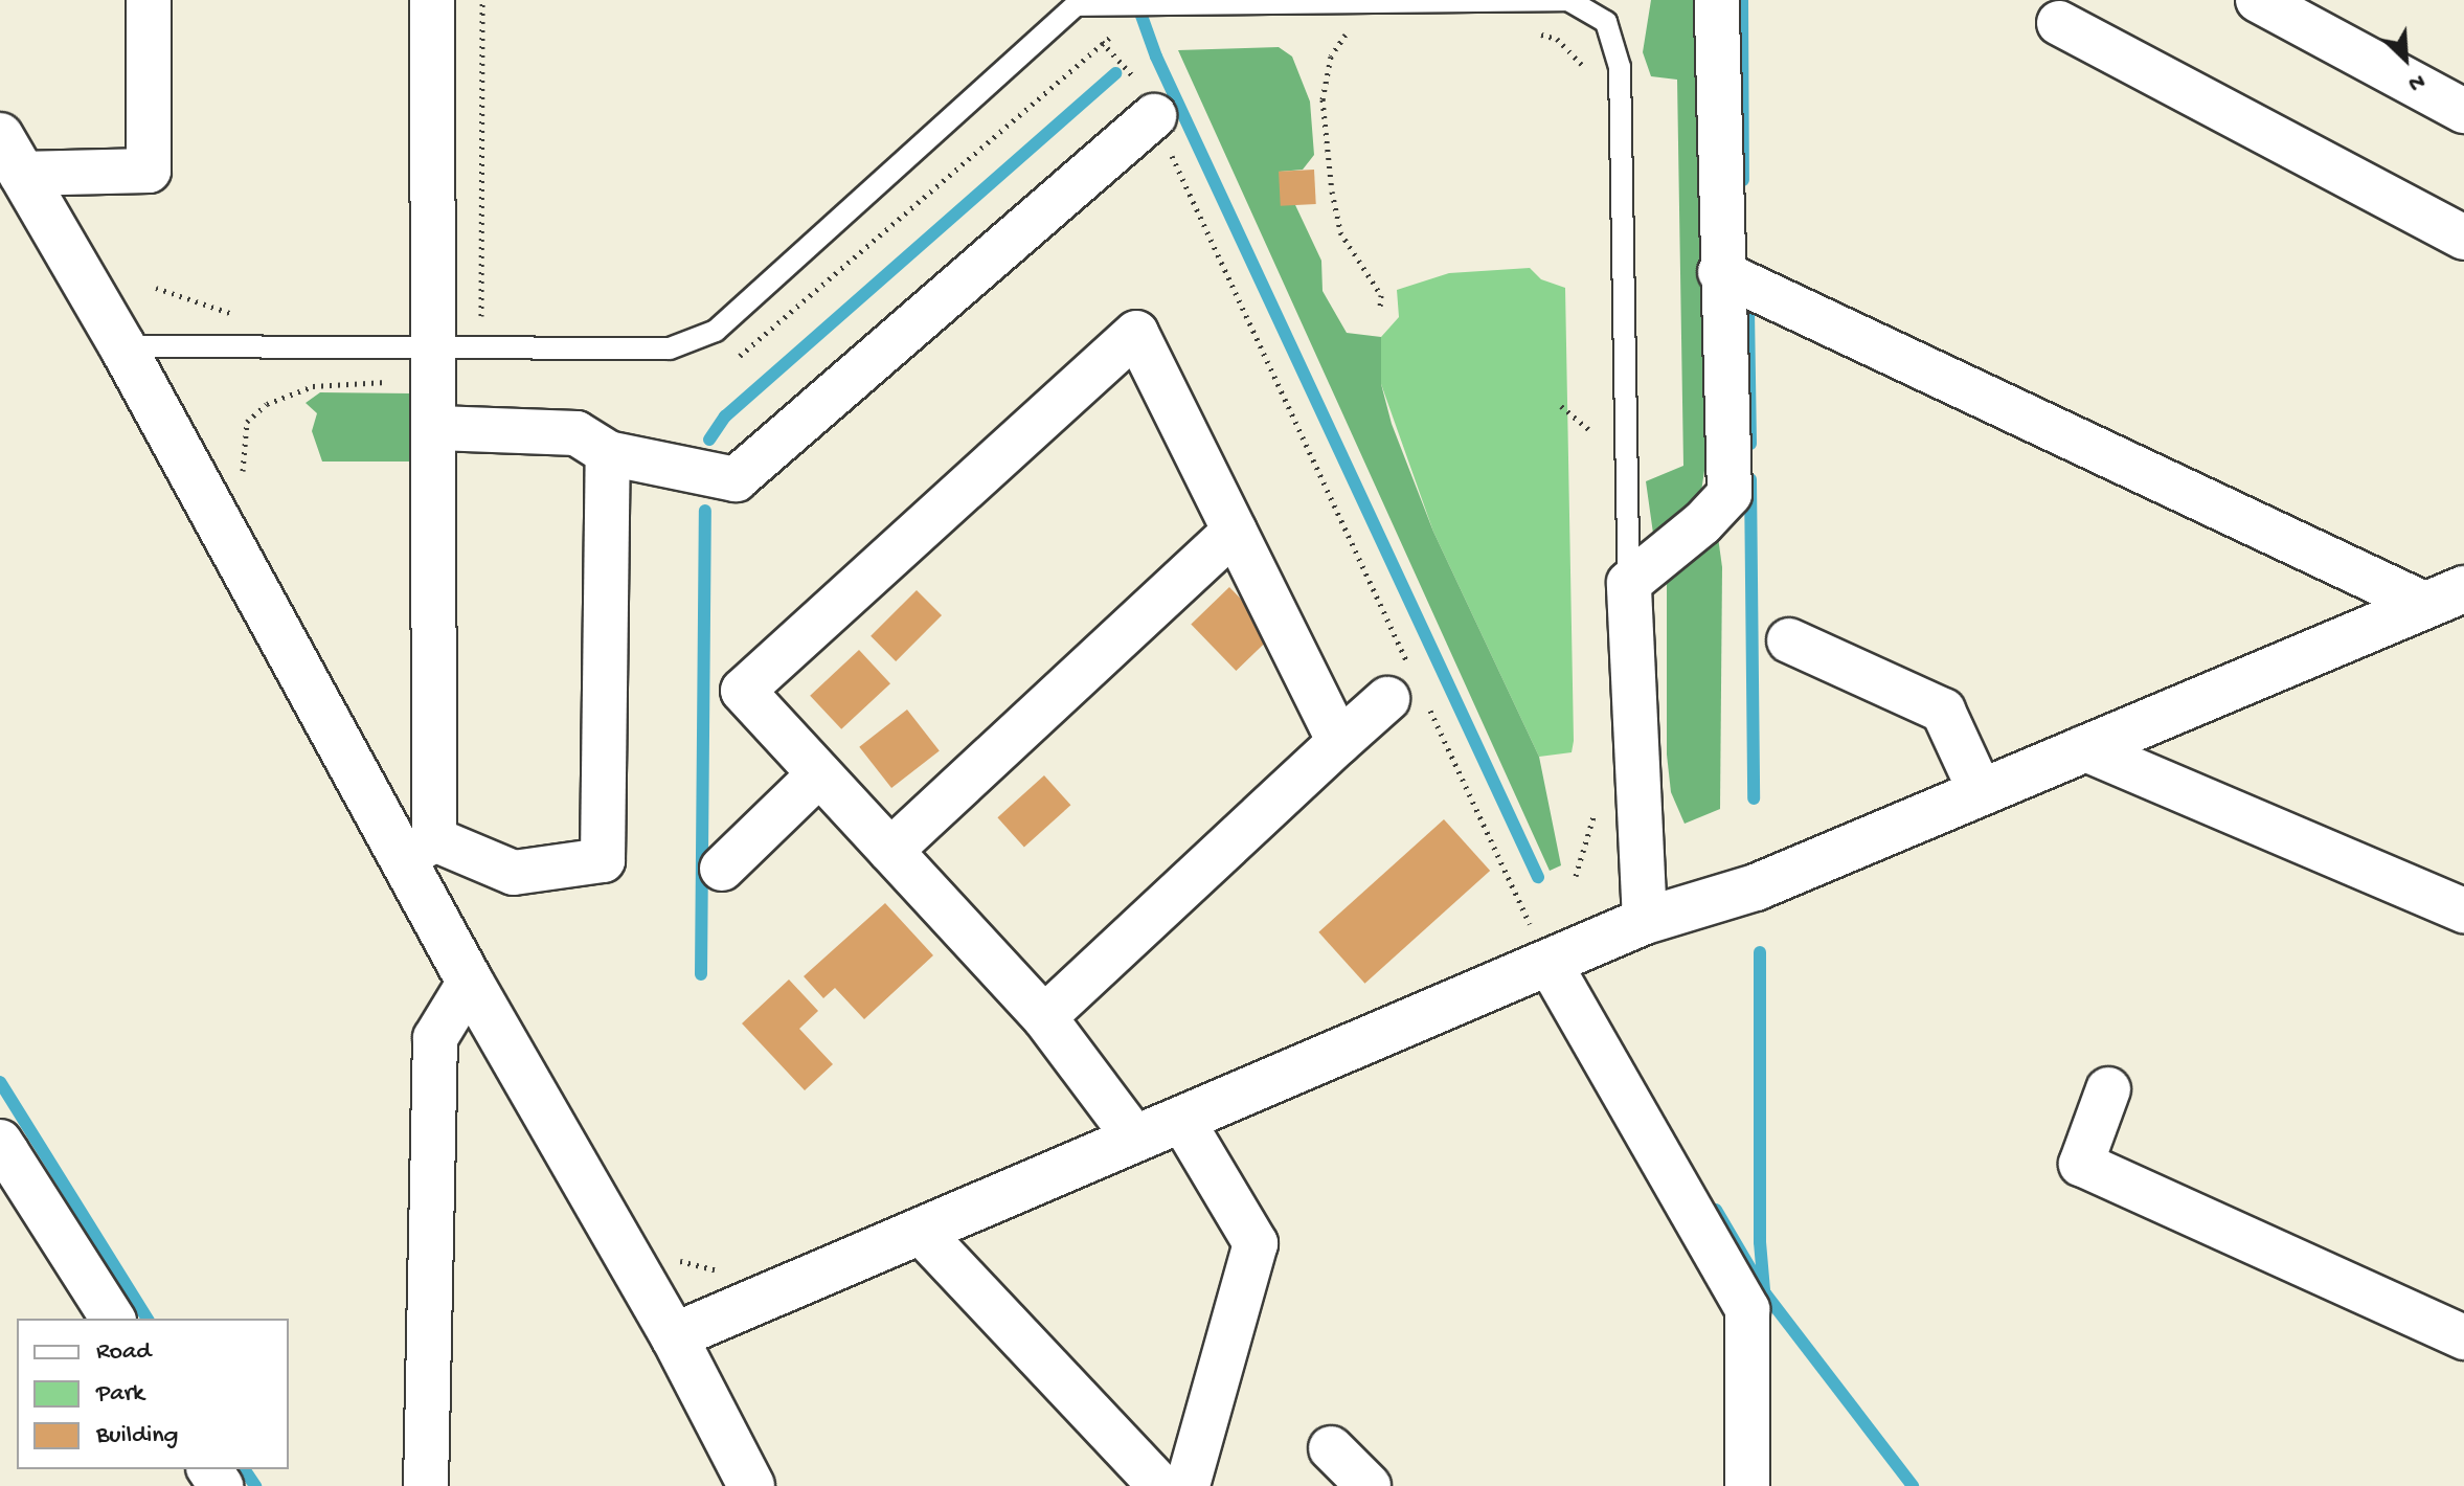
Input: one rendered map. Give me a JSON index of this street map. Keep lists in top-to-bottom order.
{
  "legend": ["Road", "Park", "Building"],
  "north": "bottom right"
}
